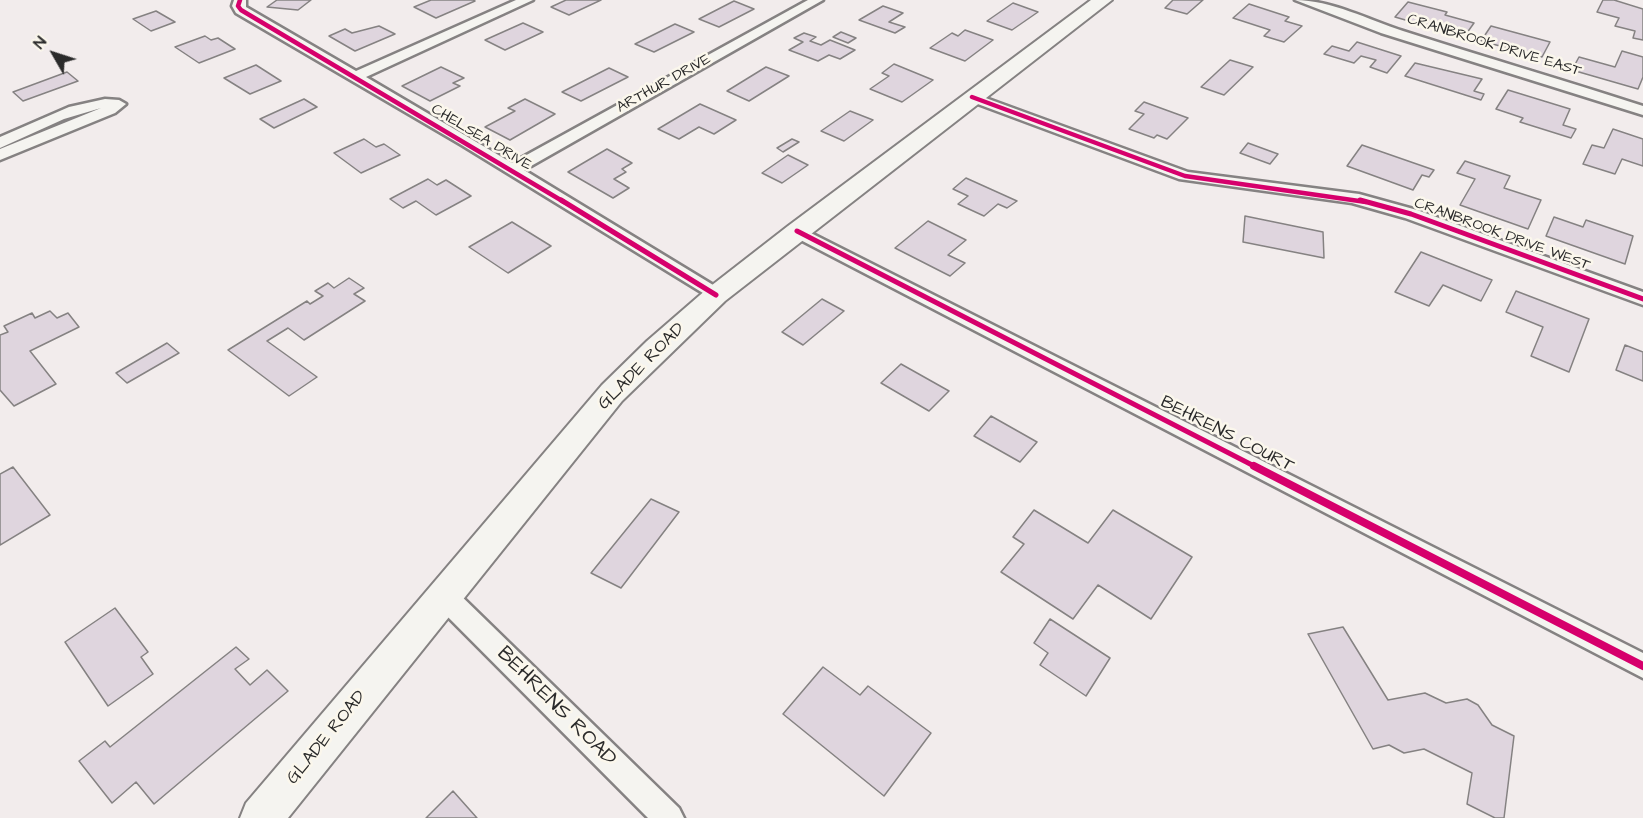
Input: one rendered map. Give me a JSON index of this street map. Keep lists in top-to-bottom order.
{
  "streets": {
    "main road": ["GLADE ROAD"],
    "street": [
      "CRANBROOK DRIVE EAST",
      "ARTHUR DRIVE",
      "CHELSEA DRIVE",
      "CRANBROOK DRIVE WEST",
      "BEHRENS COURT",
      "BEHRENS ROAD"
    ]
  },
  "crossings": [
    ["ARTHUR DRIVE", "CHELSEA DRIVE"],
    ["CHELSEA DRIVE", "GLADE ROAD"],
    ["CRANBROOK DRIVE WEST", "GLADE ROAD"],
    ["GLADE ROAD", "BEHRENS COURT"],
    ["GLADE ROAD", "BEHRENS ROAD"]
  ],
  "north": "top left"
}
